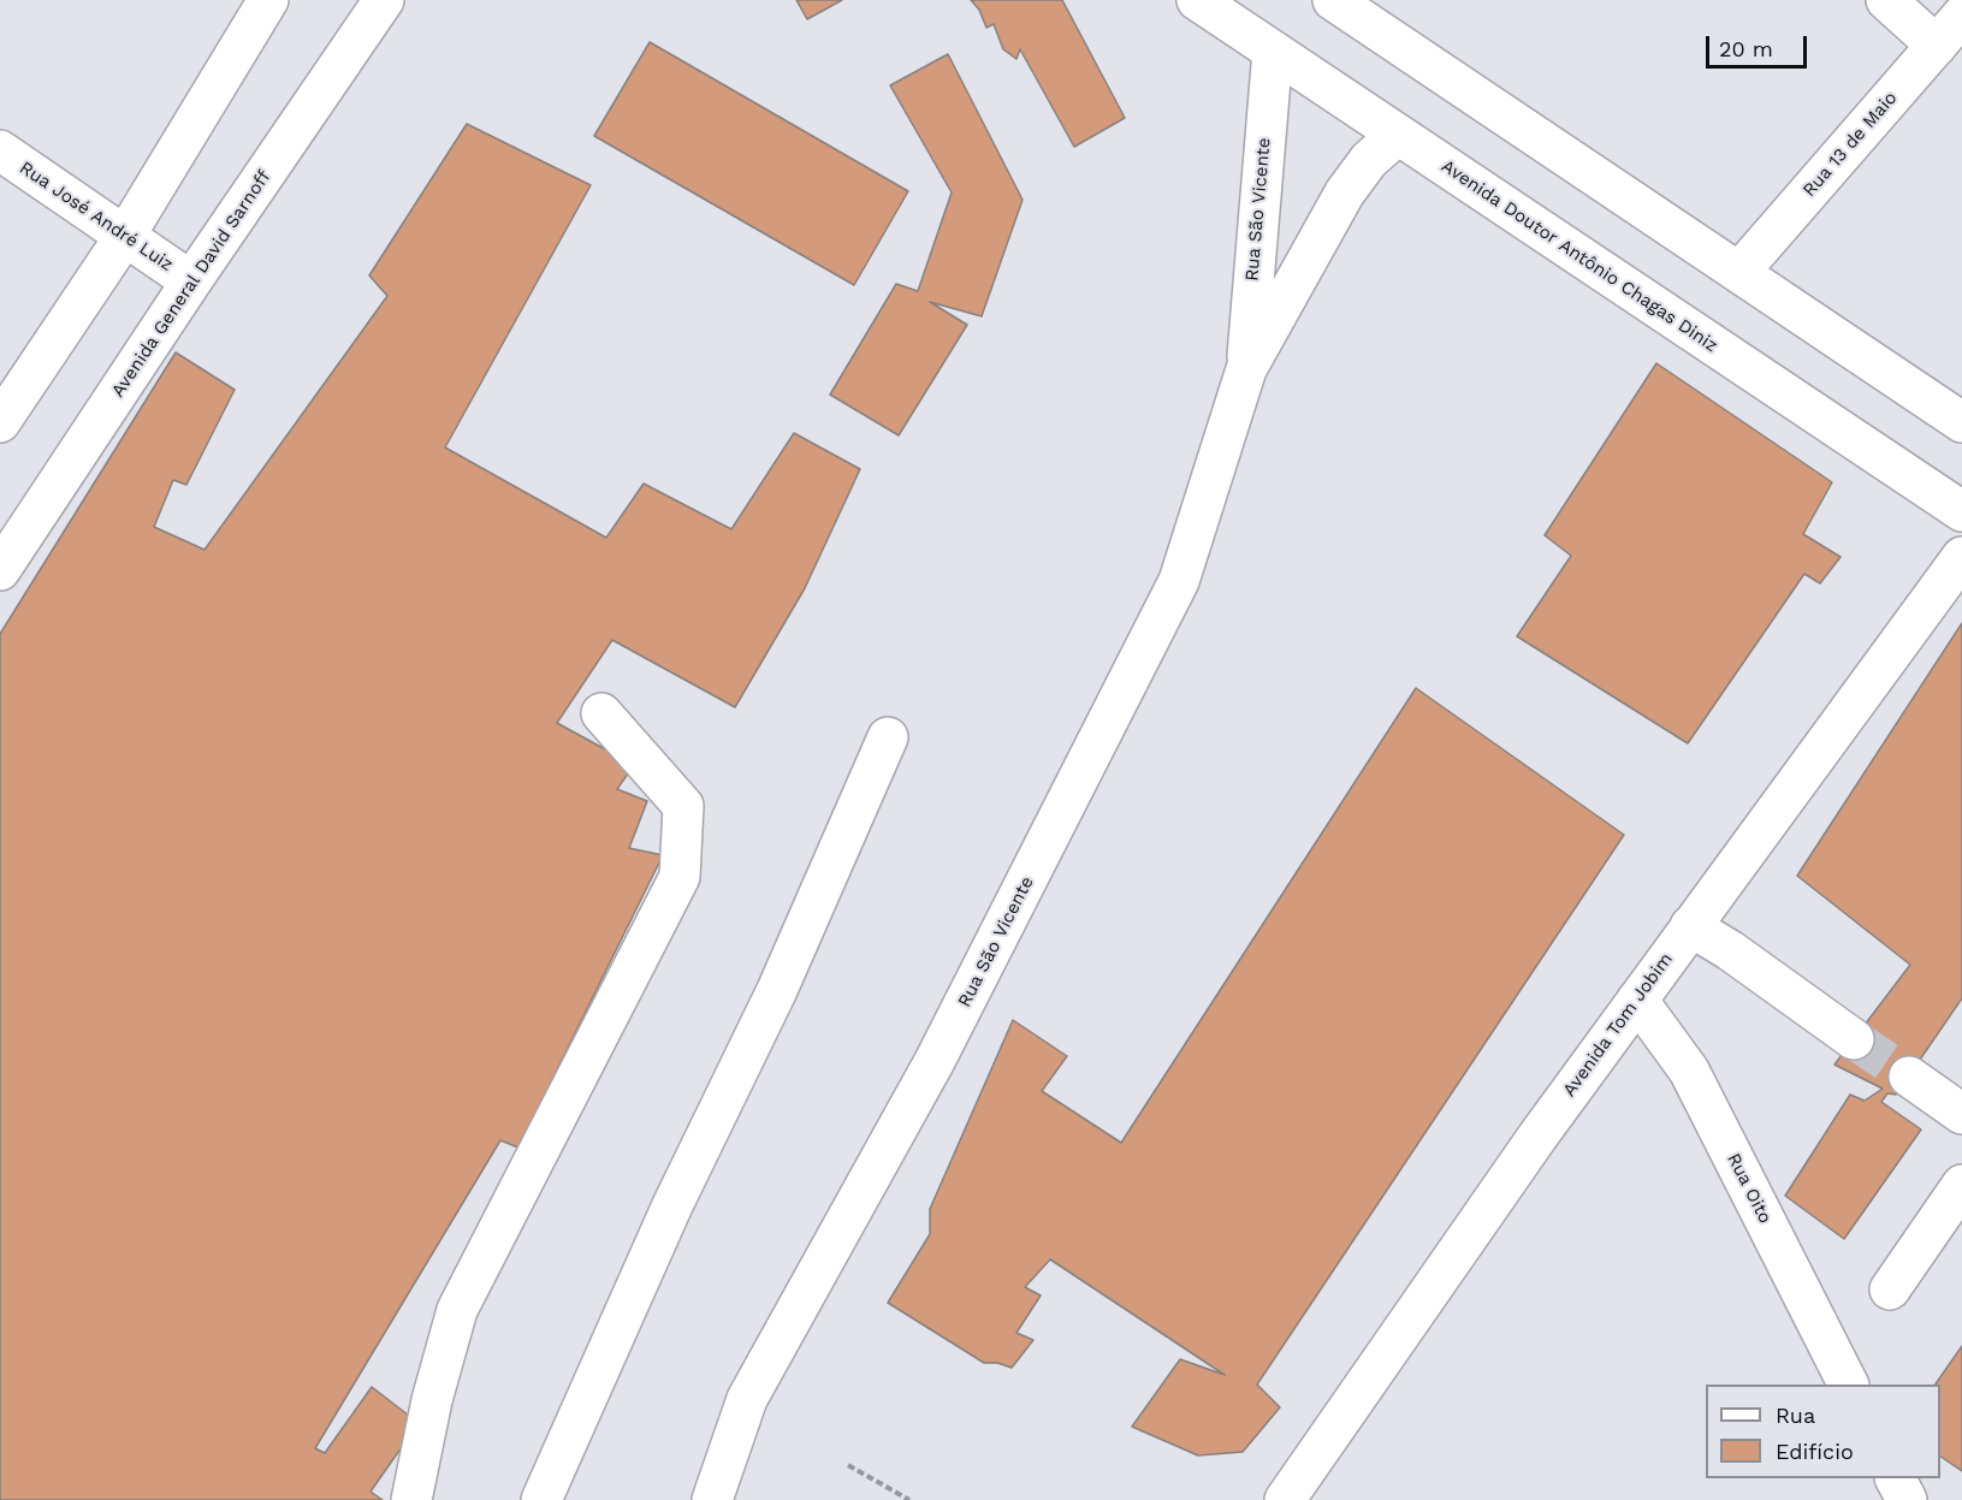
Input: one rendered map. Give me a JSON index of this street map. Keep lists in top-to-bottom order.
{
  "streets": {
    "street": [
      "Rua 13 de Maio",
      "Rua São Vicente",
      "Rua José André Luiz",
      "Avenida Doutor Antônio Chagas Diniz",
      "Avenida General David Sarnoff",
      "Avenida Tom Jobim",
      "Rua Oito"
    ]
  },
  "crossings": [
    ["Rua São Vicente", "Avenida Doutor Antônio Chagas Diniz"],
    ["Rua José André Luiz", "Avenida General David Sarnoff"],
    ["Avenida Tom Jobim", "Rua Oito"]
  ],
  "legend": ["Rua", "Edifício"],
  "scale_bar": "20 m"
}
